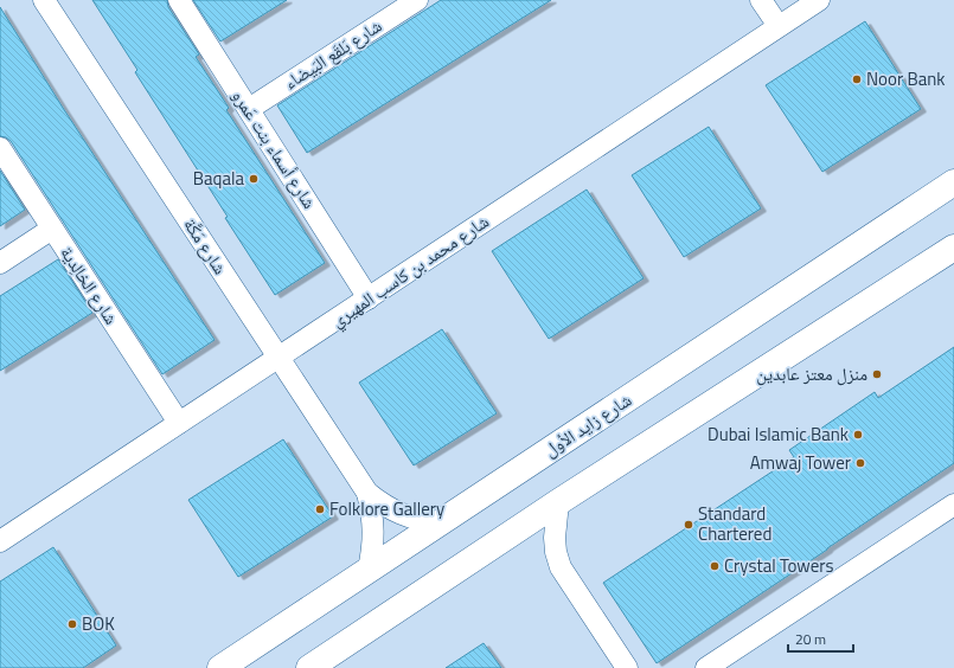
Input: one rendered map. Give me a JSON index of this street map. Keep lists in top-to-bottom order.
{
  "streets": {
    "main road": ["شارع زايد الأول"],
    "street": [
      "شارع بَلقَع البَيضاء",
      "شارع أسماء بنت عَمرو",
      "شارع مَكَّة",
      "شارع محمد بن كاسب المهيري",
      "شارع الخالِدية"
    ]
  },
  "crossings": [
    ["شارع بَلقَع البَيضاء", "شارع أسماء بنت عَمرو"],
    ["شارع أسماء بنت عَمرو", "شارع محمد بن كاسب المهيري"],
    ["شارع مَكَّة", "شارع محمد بن كاسب المهيري"],
    ["شارع مَكَّة", "شارع زايد الأول"],
    ["شارع محمد بن كاسب المهيري", "شارع الخالِدية"]
  ],
  "places": [
    "Noor Bank",
    "Baqala",
    "منزل معتز عابدين",
    "Dubai Islamic Bank",
    "Amwaj Tower",
    "Folklore Gallery",
    "Standard Chartered",
    "Crystal Towers",
    "BOK"
  ],
  "scale_bar": "20 m"
}
